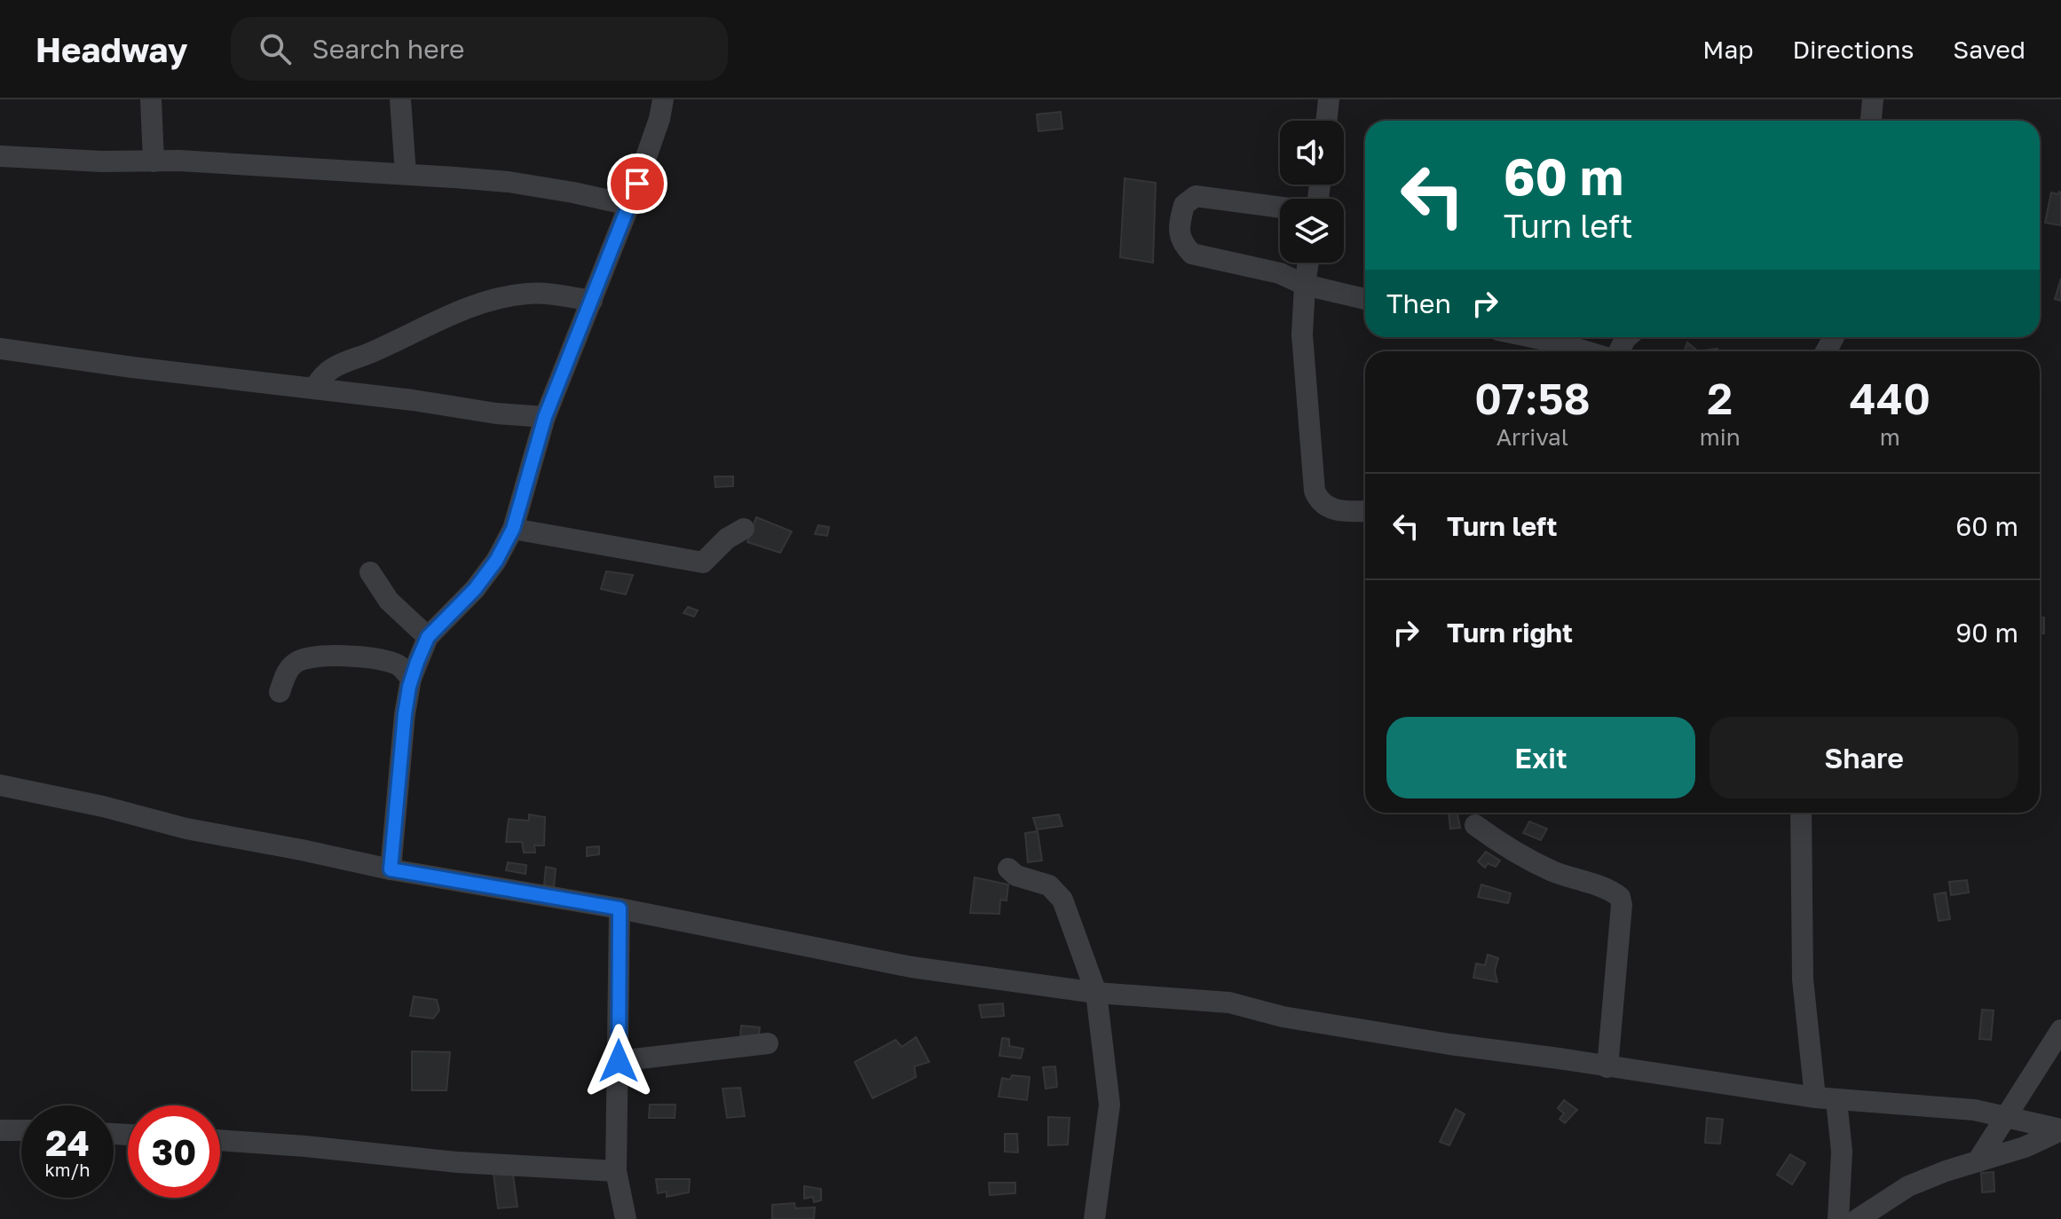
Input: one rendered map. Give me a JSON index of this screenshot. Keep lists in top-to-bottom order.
{
  "page": {
    "header": "Headway",
    "search": "Search here",
    "nav": ["Map", "Directions", "Saved"],
    "turn": ["60 m", "Turn left"],
    "then": "Then",
    "eta": [
      "07:58",
      "Arrival",
      "2",
      "min",
      "440",
      "m"
    ],
    "list": [
      {
        "name": "Turn left",
        "value": "60 m"
      },
      {
        "name": "Turn right",
        "value": "90 m"
      }
    ],
    "buttons": ["Exit", "Share"],
    "speed": "24 km/h",
    "limit": "30"
  }
}
